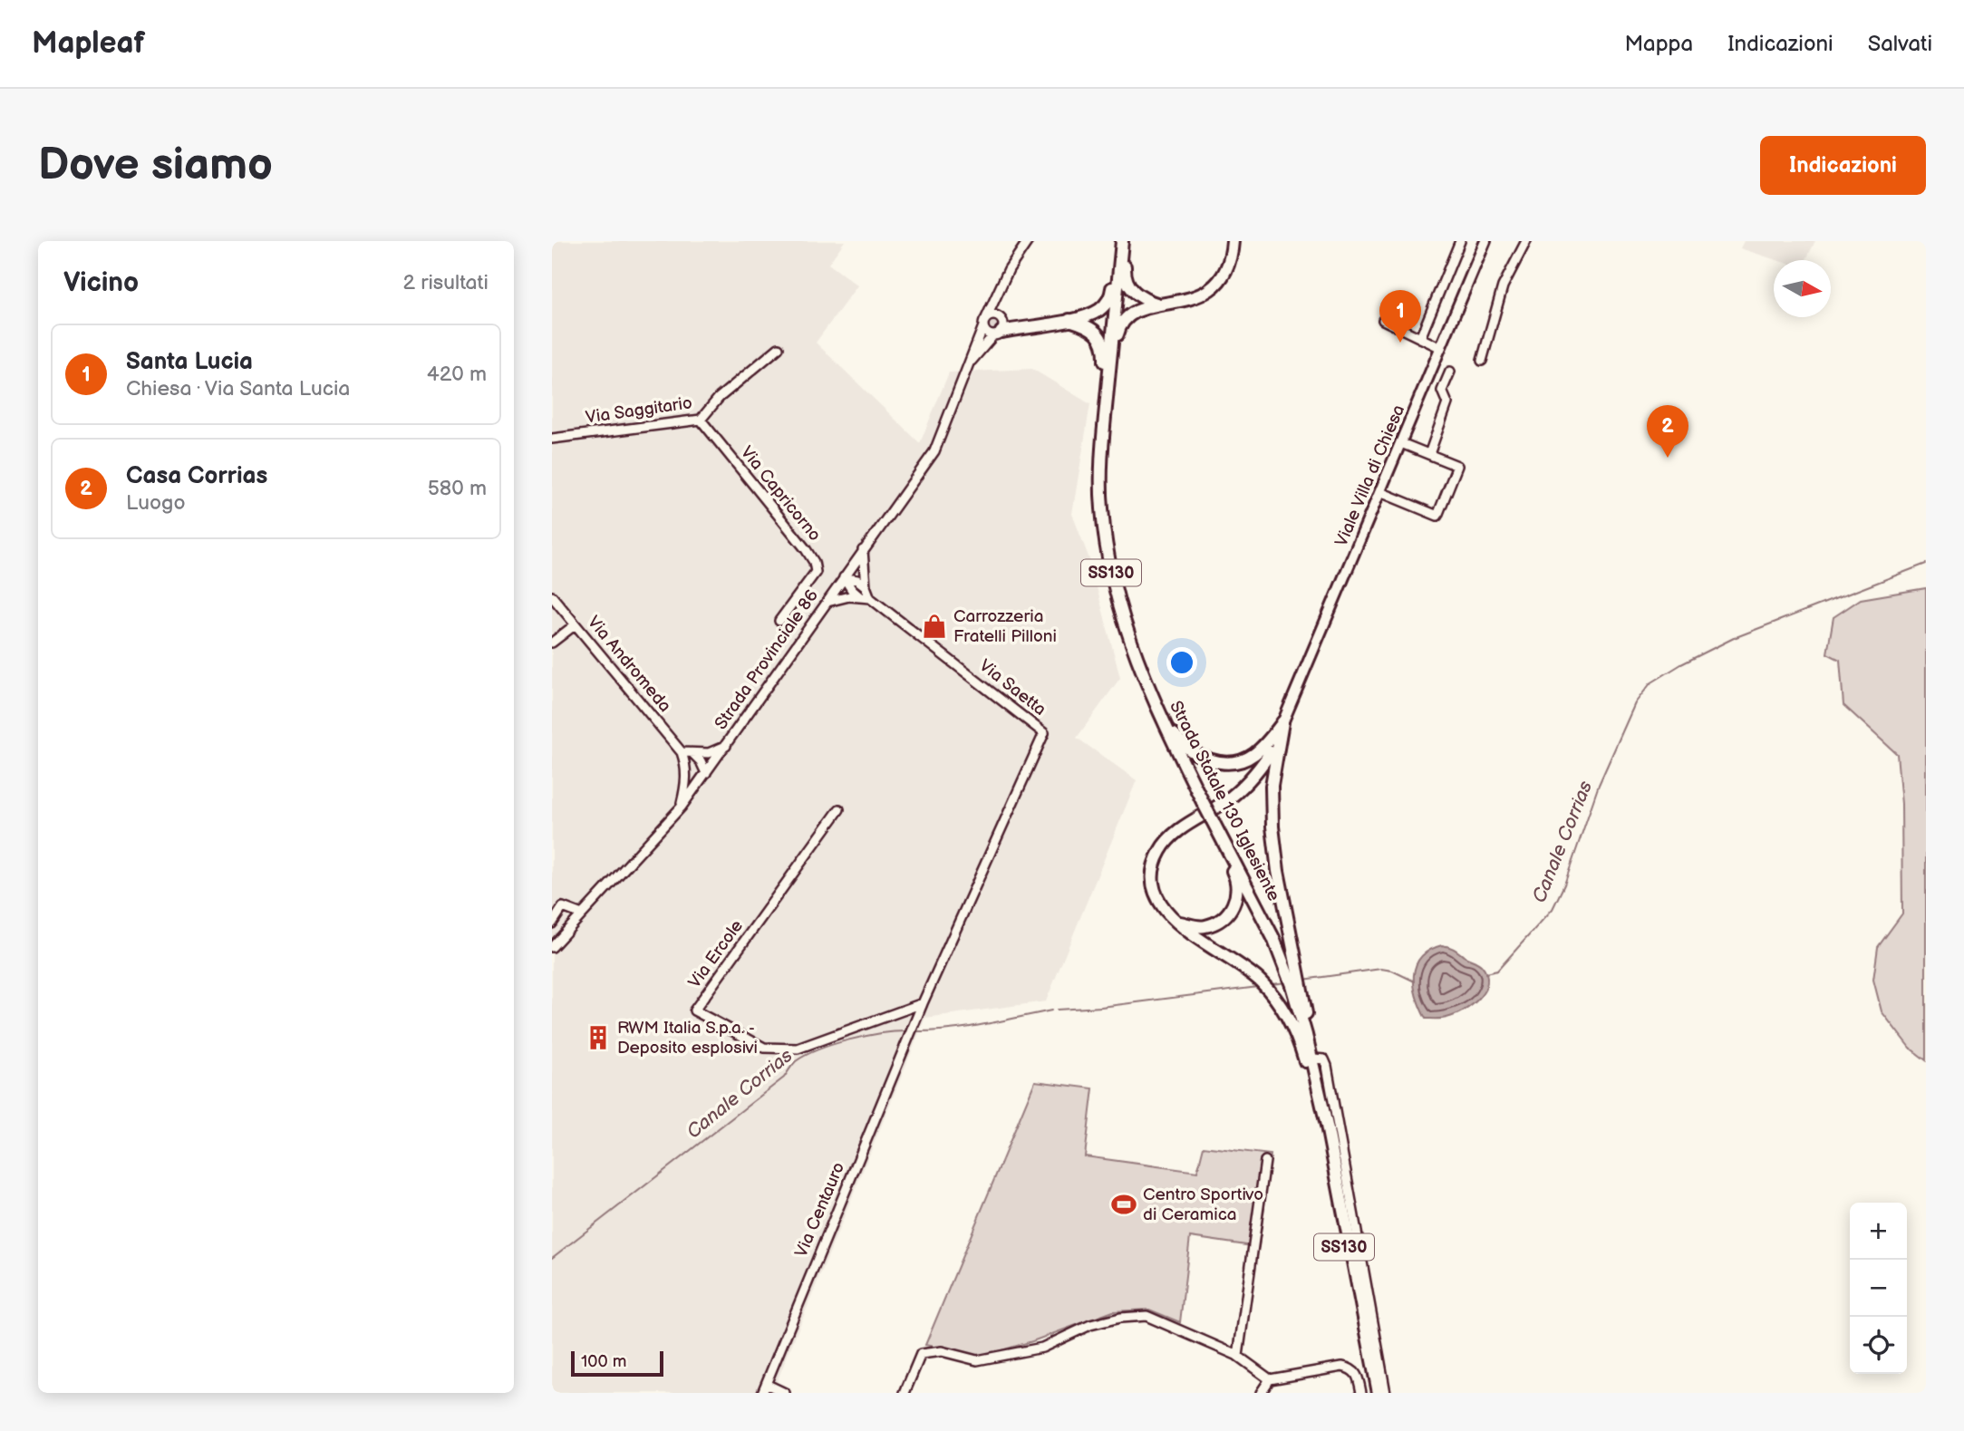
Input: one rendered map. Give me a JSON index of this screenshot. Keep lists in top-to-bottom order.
{
  "streets": {
    "highway": ["SS130", "Strada Statale 130 Iglesiente"],
    "main road": ["Viale Villa di Chiesa"],
    "street": [
      "Via Saggitario",
      "Via Capricorno",
      "Strada Provinciale 86",
      "Via Andromeda",
      "Via Saetta",
      "Via Ercole",
      "Via Centauro"
    ]
  },
  "crossings": [
    ["Via Saggitario", "Via Capricorno"],
    ["Strada Provinciale 86", "Via Andromeda"],
    ["Strada Provinciale 86", "Via Saetta"],
    ["Via Saetta", "Via Ercole"],
    ["Via Saetta", "Via Centauro"],
    ["Via Ercole", "Via Centauro"]
  ],
  "water": ["Canale Corrias"],
  "places": {
    "shop": ["Carrozzeria Fratelli Pilloni"],
    "building": ["RWM Italia S.p.a. - Deposito esplosivi"],
    "sports": ["Centro Sportivo di Ceramica"]
  },
  "scale_bar": "100 m",
  "north": "right",
  "page": {
    "header": "Mapleaf",
    "nav": ["Mappa", "Indicazioni", "Salvati"],
    "buttons": "Indicazioni",
    "title": "Dove siamo",
    "heading": ["Vicino", "2 risultati"],
    "pins": ["1", "2"],
    "list": [
      {
        "mark": "1",
        "name": "Santa Lucia",
        "note": "Chiesa · Via Santa Lucia",
        "value": "420 m"
      },
      {
        "mark": "2",
        "name": "Casa Corrias",
        "note": "Luogo",
        "value": "580 m"
      }
    ],
    "map_buttons": ["+", "−"],
    "scale": "100 m"
  }
}
